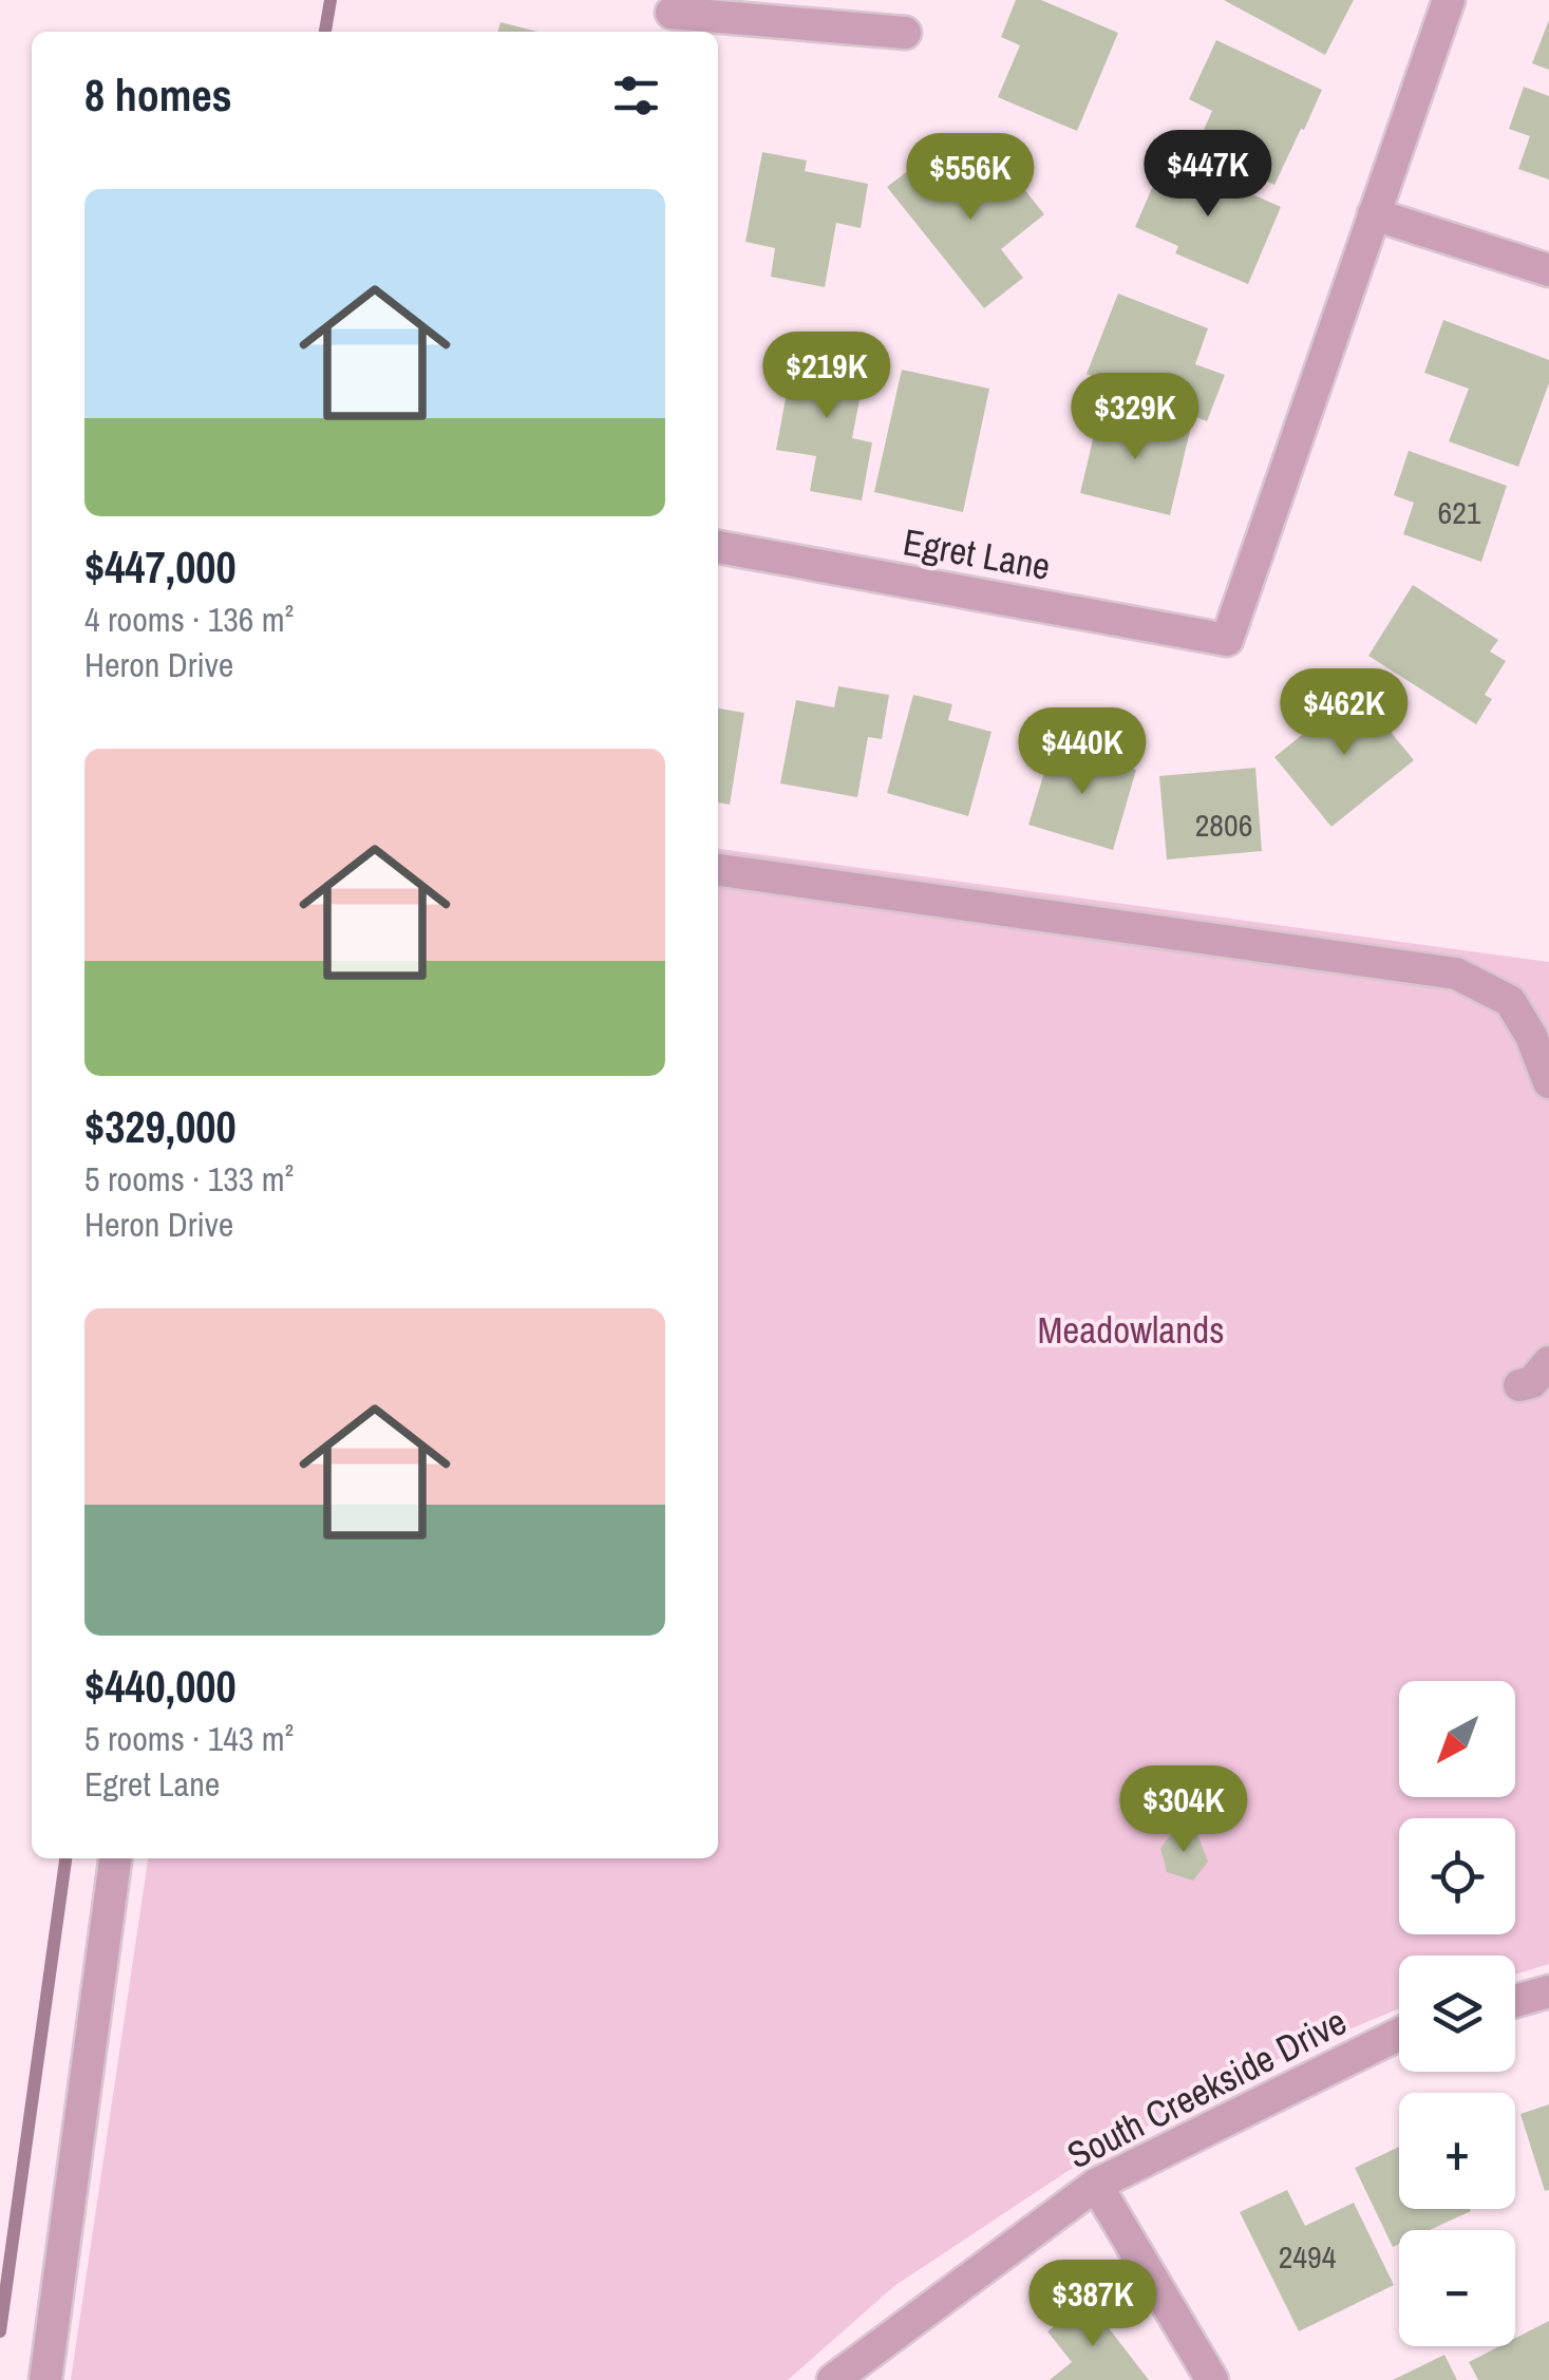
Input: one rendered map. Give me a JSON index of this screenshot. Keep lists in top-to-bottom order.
{
  "streets": {
    "street": ["Egret Lane", "South Creekside Drive"]
  },
  "parks": ["Meadowlands"],
  "house_numbers": ["621", "2806", "2494"],
  "north": "bottom left",
  "page": {
    "heading": "8 homes",
    "price": [
      "$447K",
      "$556K",
      "$219K",
      "$329K",
      "$462K",
      "$440K",
      "$304K",
      "$387K"
    ],
    "list": [
      {
        "name": "$447,000",
        "note": "4 rooms · 136 m² · Heron Drive"
      },
      {
        "name": "$329,000",
        "note": "5 rooms · 133 m² · Heron Drive"
      },
      {
        "name": "$440,000",
        "note": "5 rooms · 143 m² · Egret Lane"
      }
    ],
    "map_buttons": ["+", "−"]
  }
}
